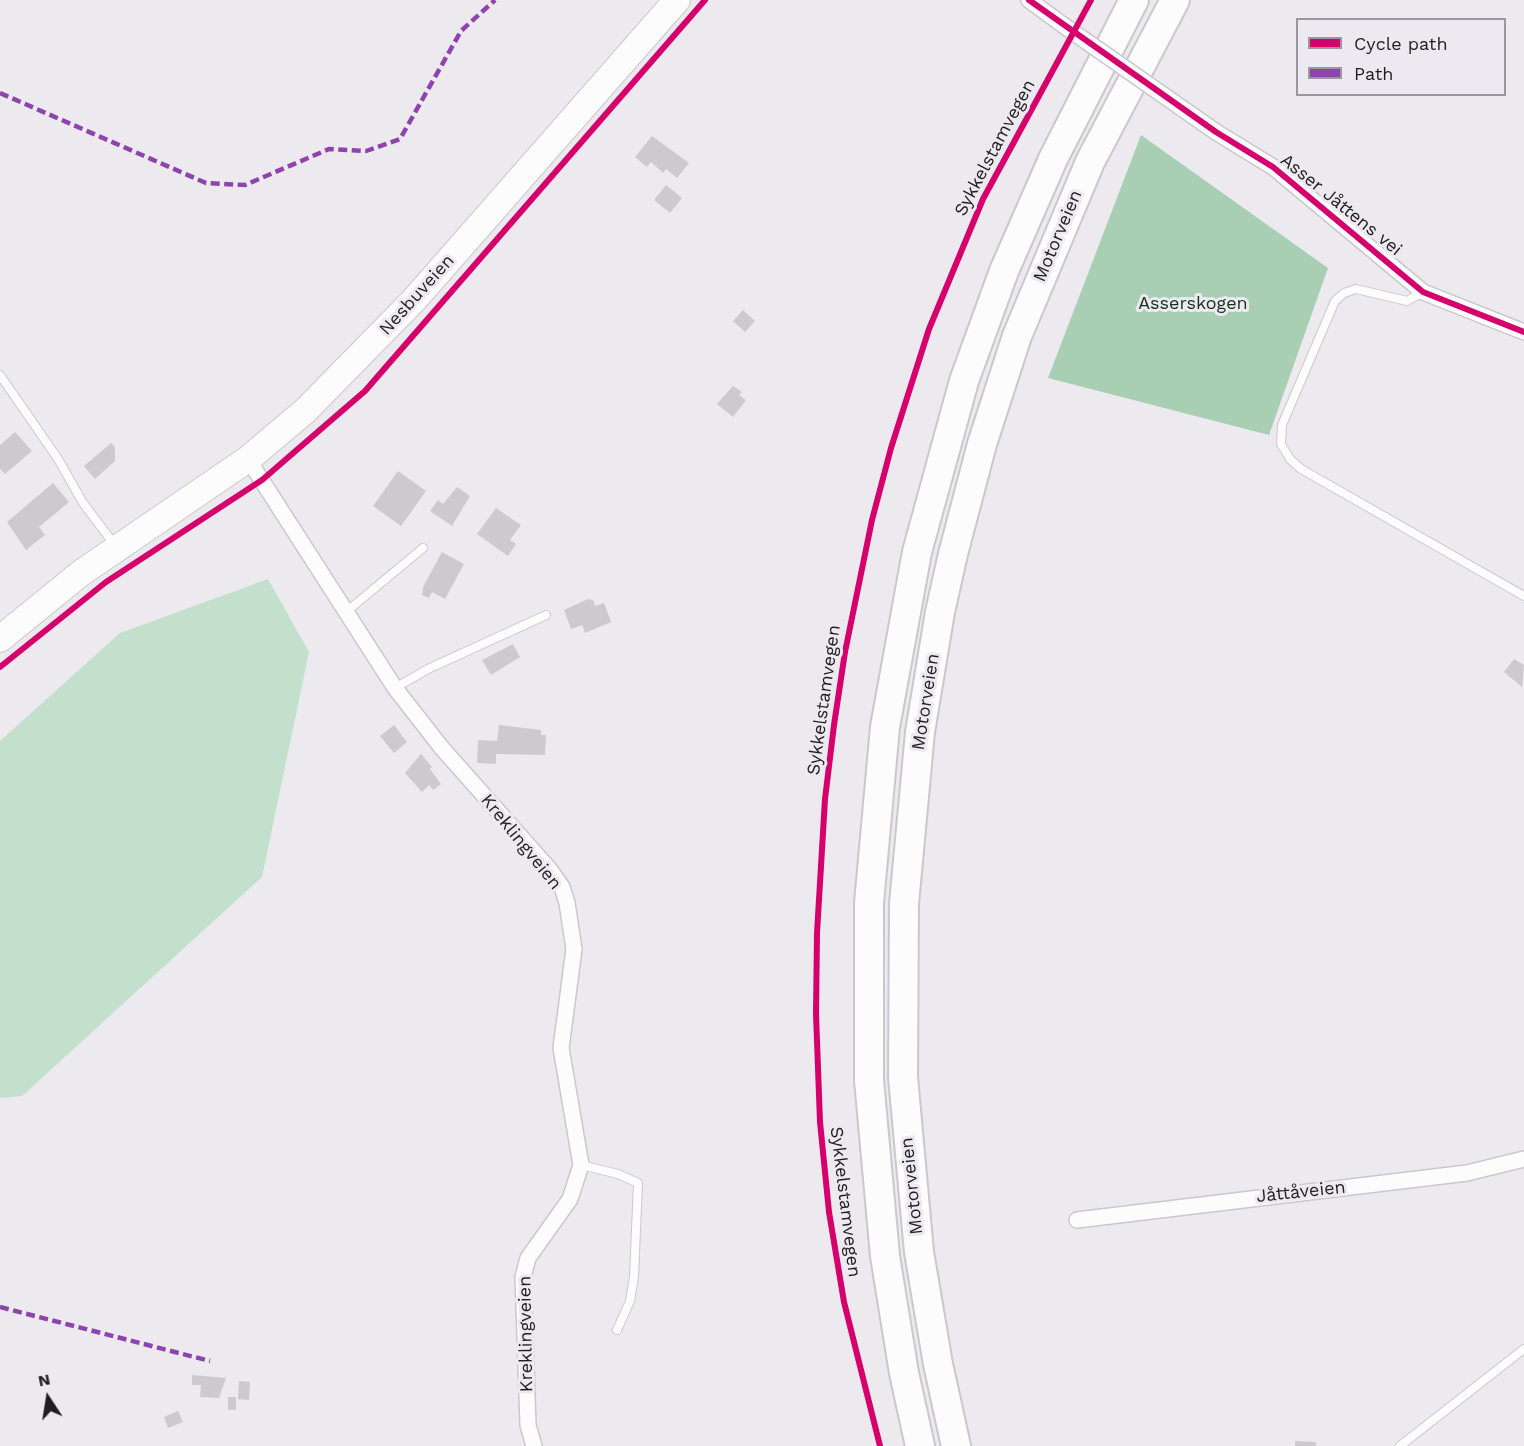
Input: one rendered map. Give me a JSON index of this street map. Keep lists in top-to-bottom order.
{
  "streets": {
    "highway": ["Motorveien"],
    "main road": ["Nesbuveien"],
    "street": ["Asser Jåttens vei", "Kreklingveien", "Jåttåveien"],
    "cycle path": ["Sykkelstamvegen"]
  },
  "crossings": [
    ["Nesbuveien", "Kreklingveien"]
  ],
  "parks": ["Asserskogen"],
  "legend": ["Cycle path", "Path"],
  "north": "top"
}
